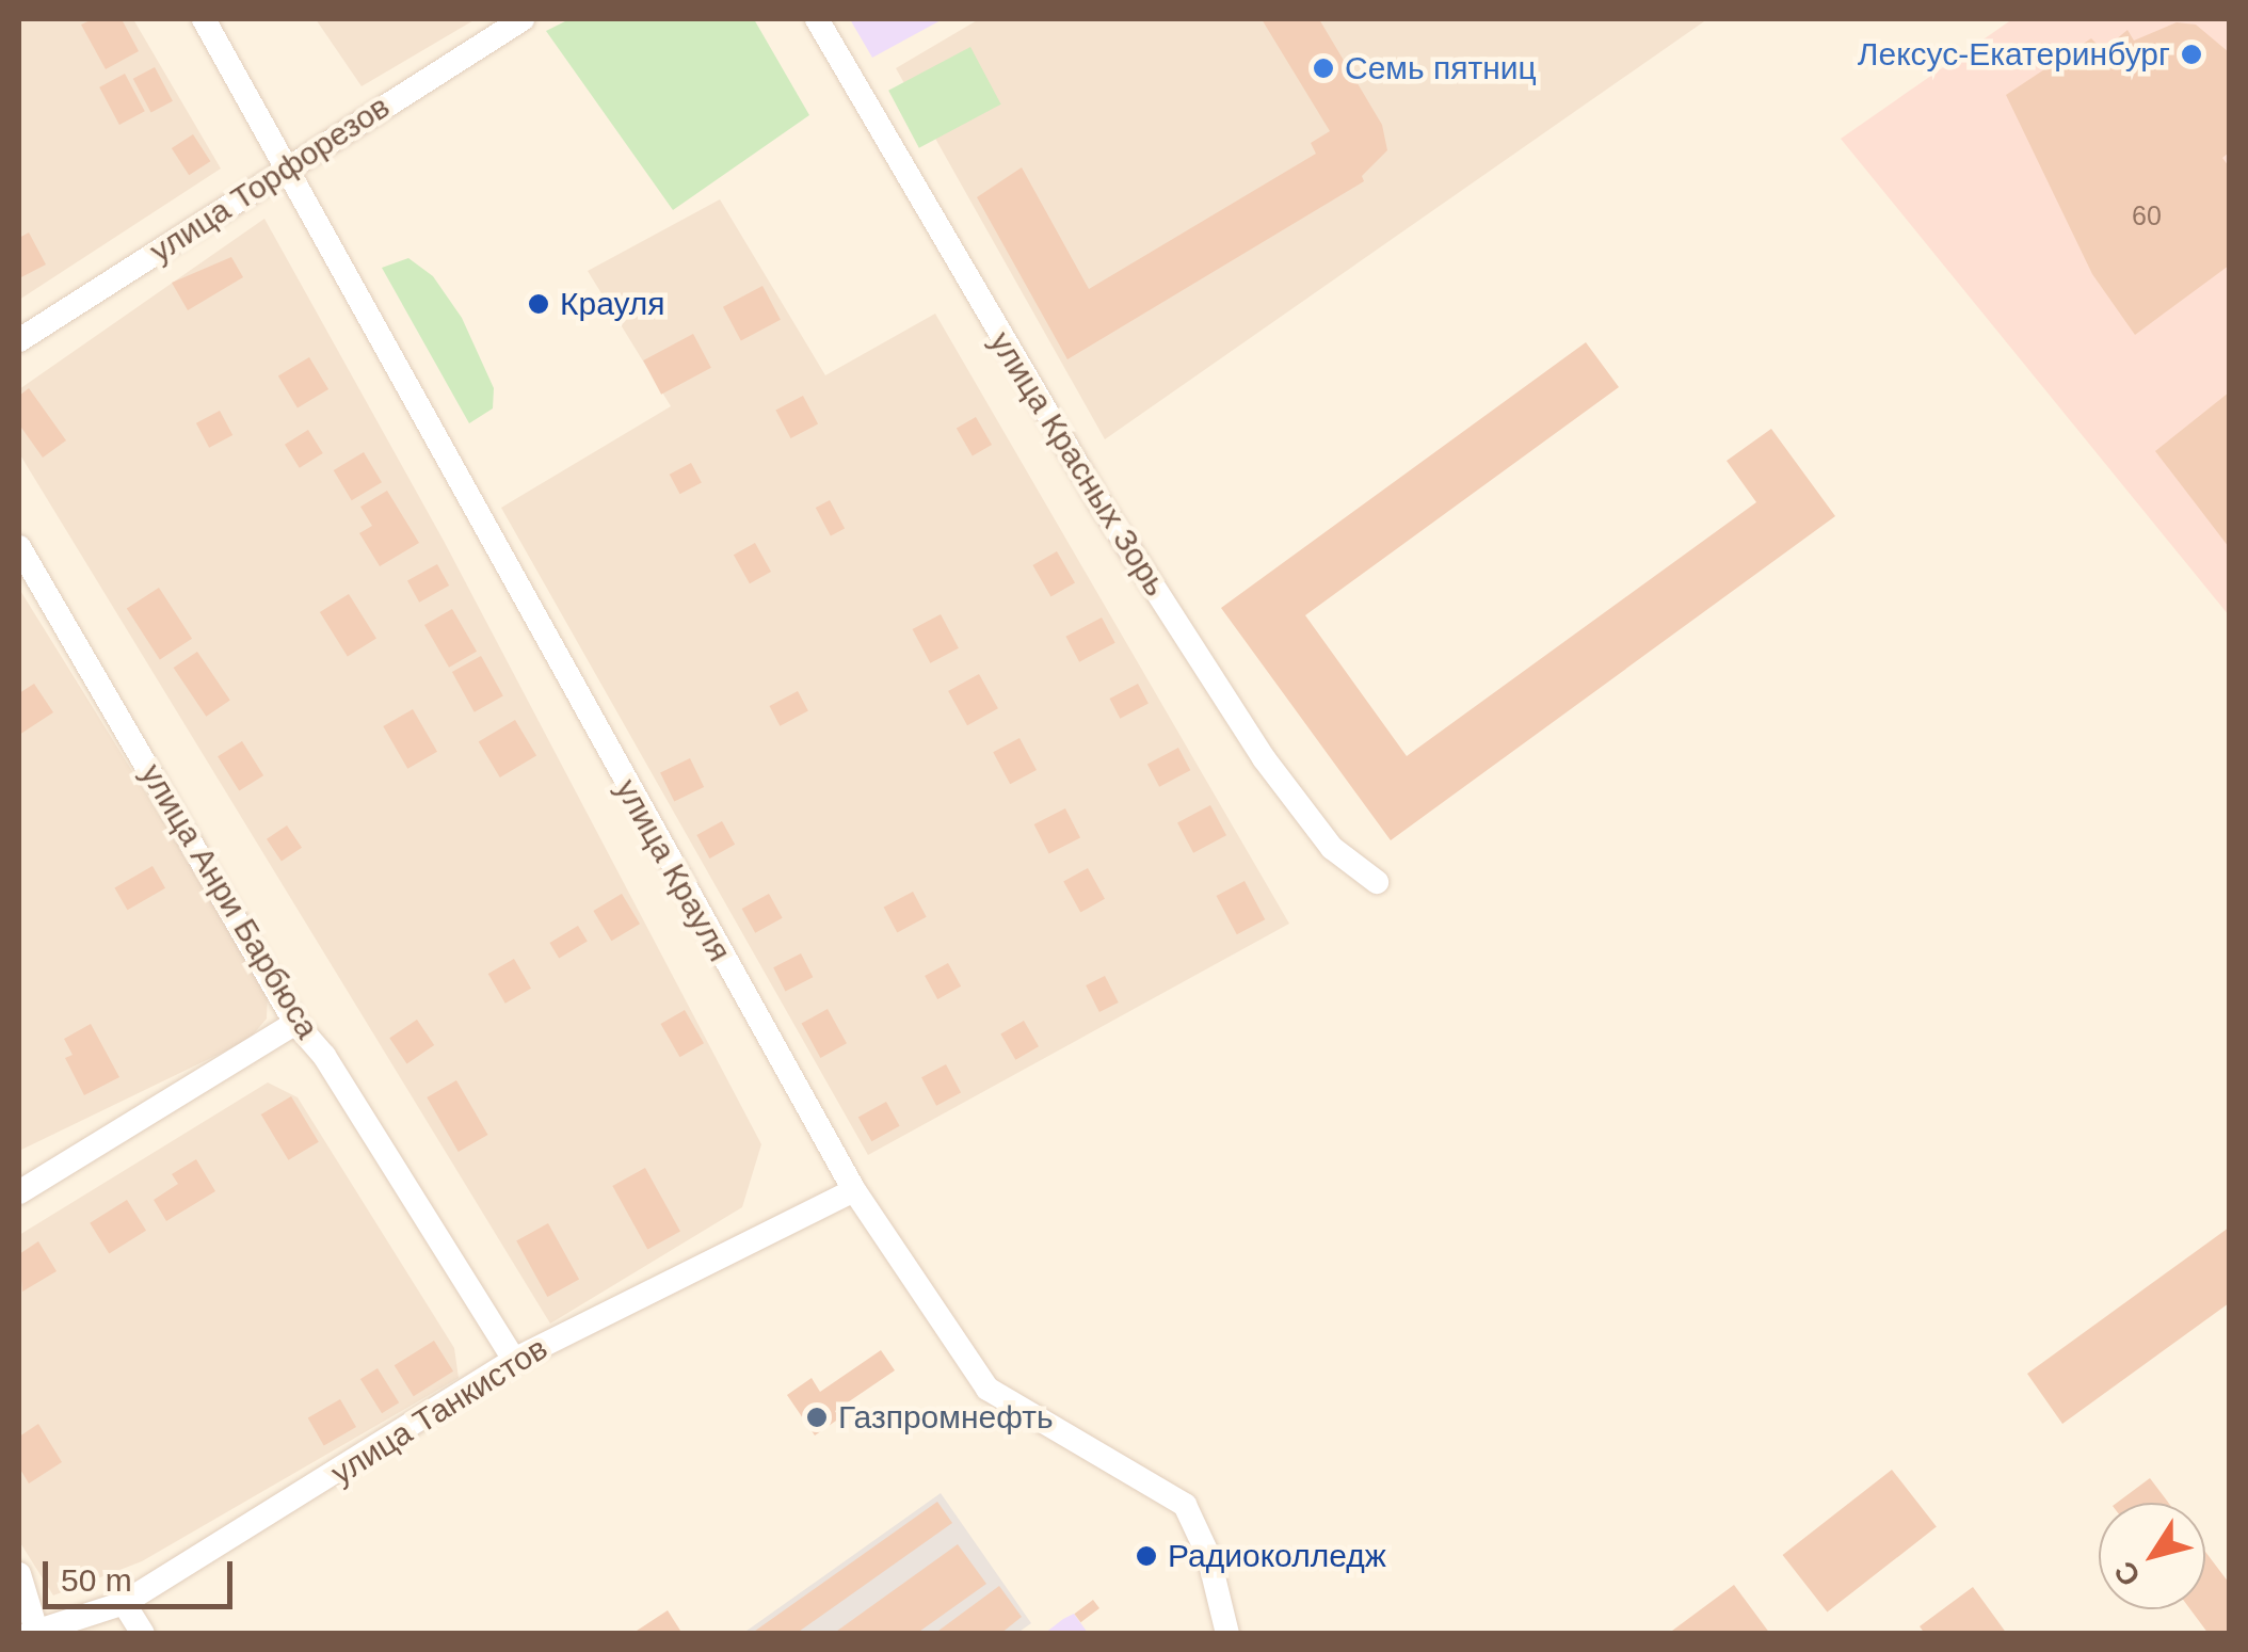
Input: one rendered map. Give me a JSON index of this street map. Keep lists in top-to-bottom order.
{
  "streets": {
    "street": [
      "улица Торфорезов",
      "улица Красных Зорь",
      "улица Крауля",
      "улица Анри Барбюса",
      "улица Танкистов"
    ]
  },
  "crossings": [
    ["улица Торфорезов", "улица Крауля"],
    ["улица Крауля", "улица Танкистов"],
    ["улица Анри Барбюса", "улица Танкистов"]
  ],
  "places": [
    "Лексус-Екатеринбург",
    "Семь пятниц",
    "Крауля",
    "Газпромнефть",
    "Радиоколледж"
  ],
  "house_numbers": ["60"],
  "scale_bar": "50 m",
  "north": "bottom left"
}
